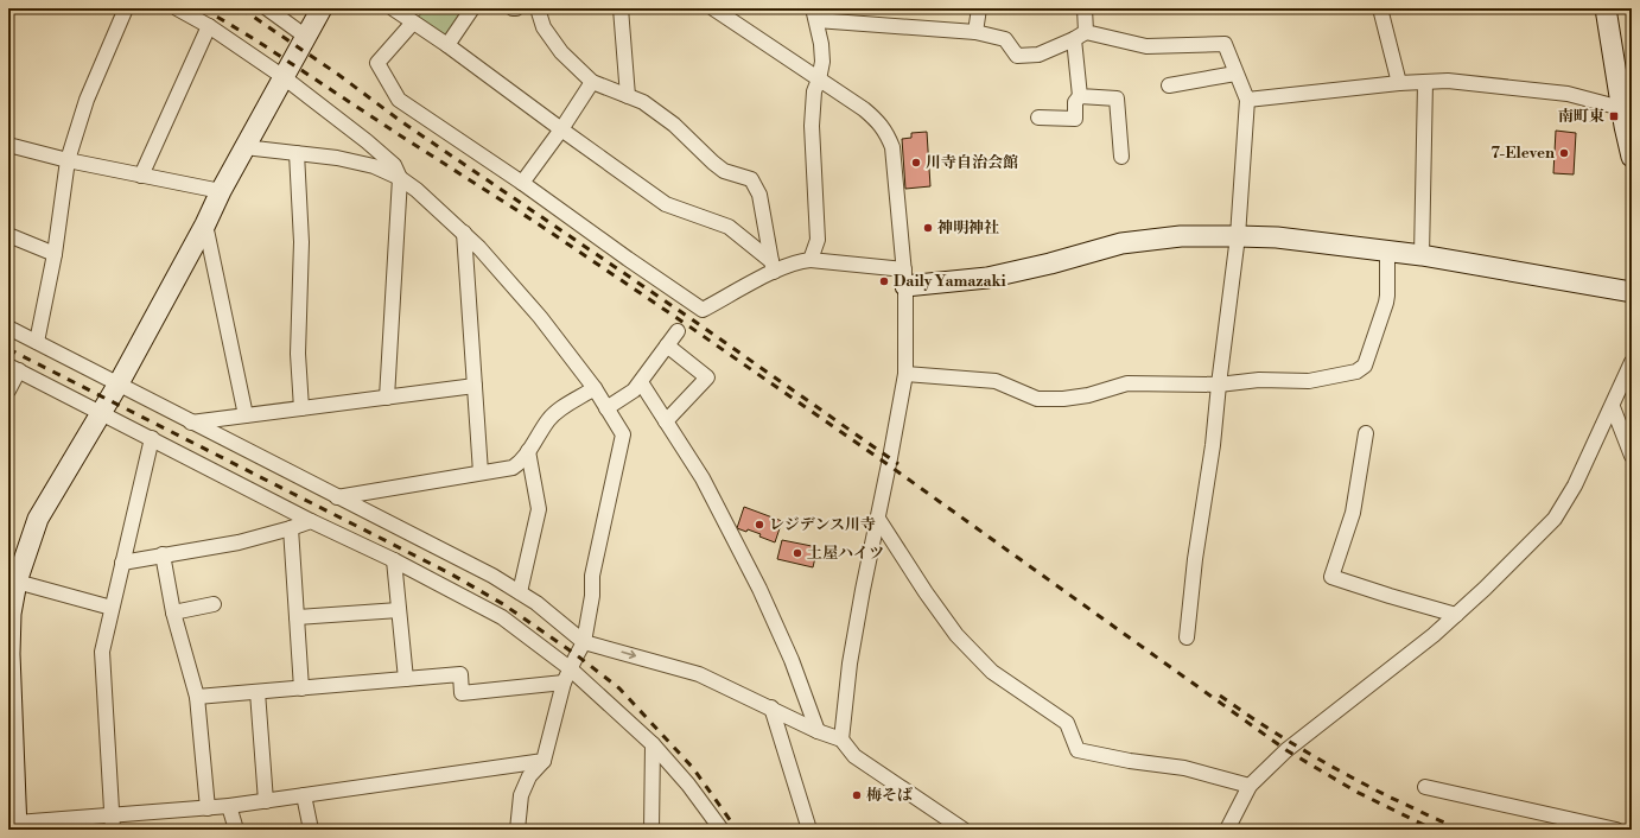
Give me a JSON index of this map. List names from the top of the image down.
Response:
{
  "places": {
    "transit": ["南町東"],
    "other": [
      "7-Eleven",
      "川寺自治会館",
      "神明神社",
      "Daily Yamazaki",
      "レジデンス川寺",
      "土屋ハイツ",
      "梅そば"
    ]
  }
}
